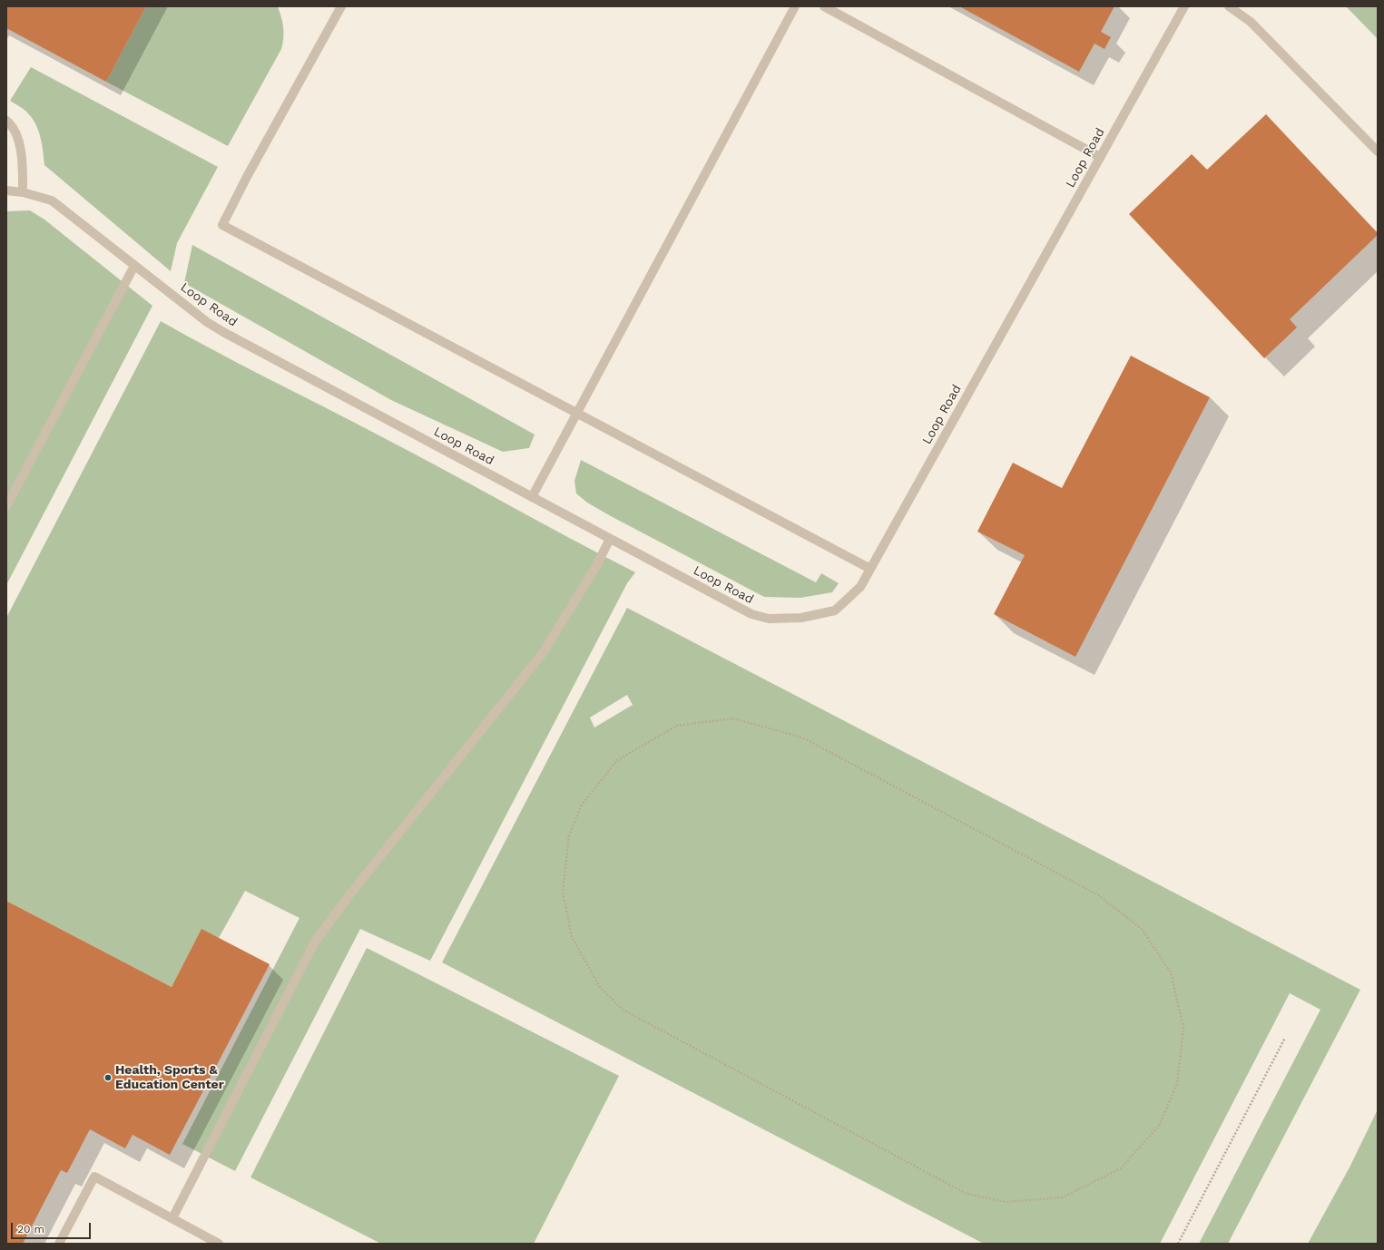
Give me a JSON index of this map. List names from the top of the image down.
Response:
{
  "streets": {
    "lane": ["Loop Road"]
  },
  "places": ["Health, Sports & Education Center"],
  "scale_bar": "20 m"
}
